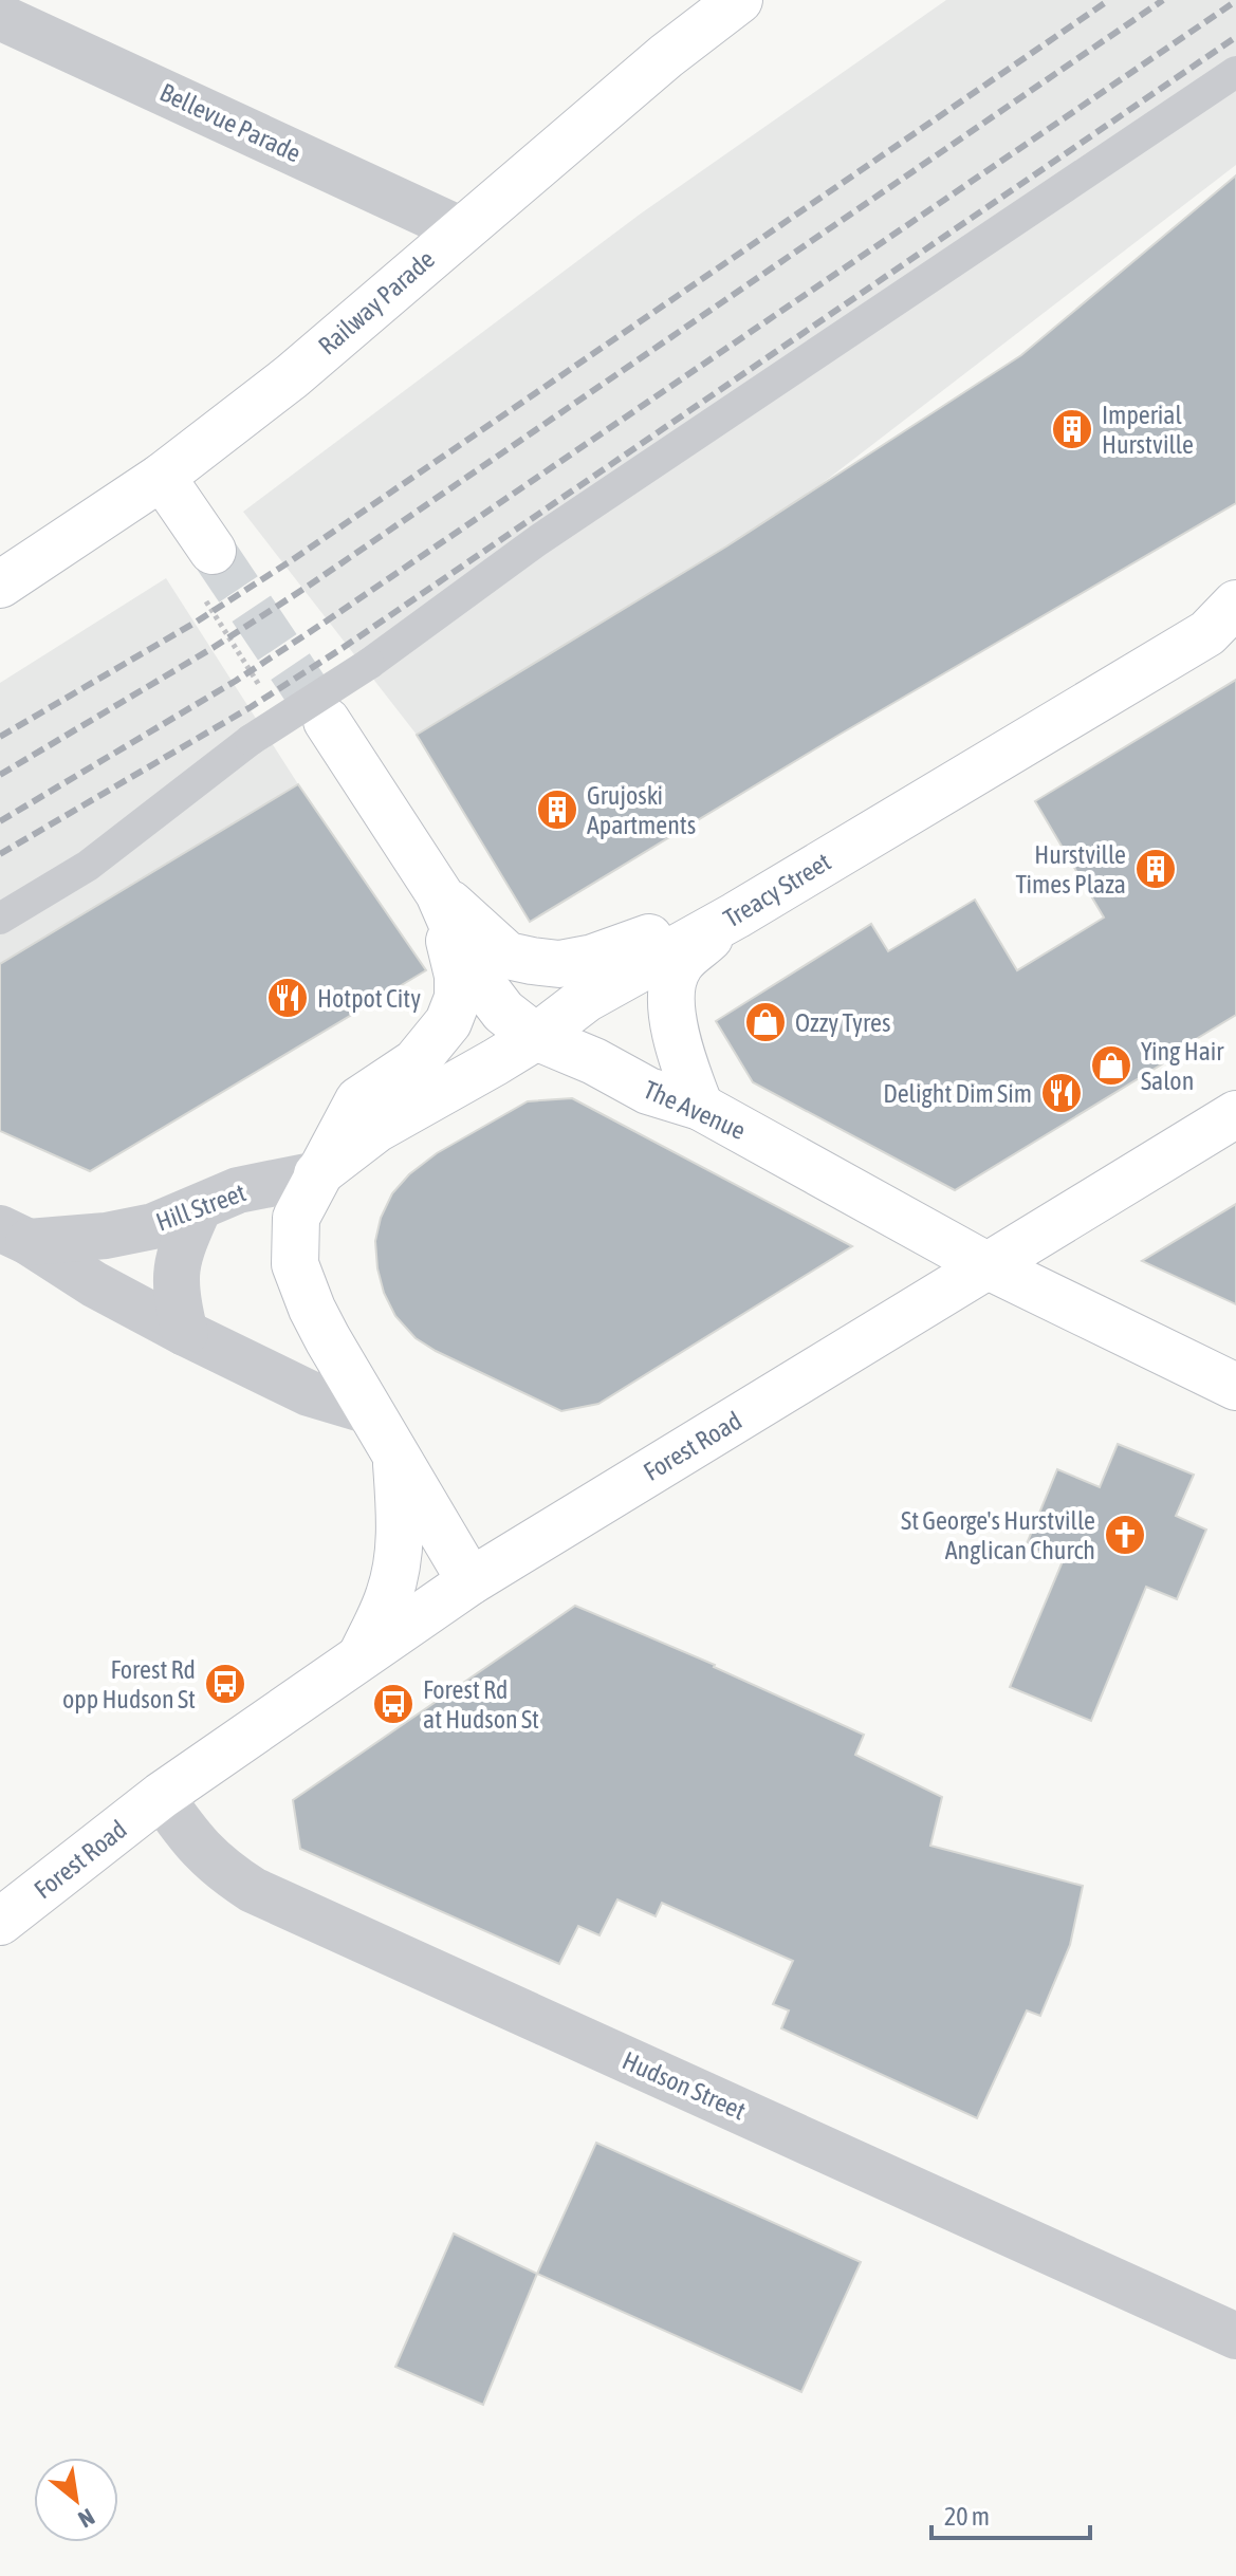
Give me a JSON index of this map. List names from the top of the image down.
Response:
{
  "streets": {
    "street": [
      "Bellevue Parade",
      "Railway Parade",
      "Treacy Street",
      "The Avenue",
      "Hill Street",
      "Forest Road",
      "Hudson Street"
    ]
  },
  "crossings": [
    ["Bellevue Parade", "Railway Parade"],
    ["Treacy Street", "The Avenue"],
    ["Treacy Street", "Hill Street"],
    ["The Avenue", "Forest Road"],
    ["Forest Road", "Hudson Street"]
  ],
  "places": {
    "building": ["Imperial Hurstville", "Grujoski Apartments", "Hurstville Times Plaza"],
    "restaurant": ["Hotpot City", "Delight Dim Sim"],
    "shop": ["Ozzy Tyres", "Ying Hair Salon"],
    "church": ["St George's Hurstville Anglican Church"],
    "bus stop": ["Forest Rd opp Hudson St", "Forest Rd at Hudson St"]
  },
  "scale_bar": "20 m",
  "north": "bottom right"
}
